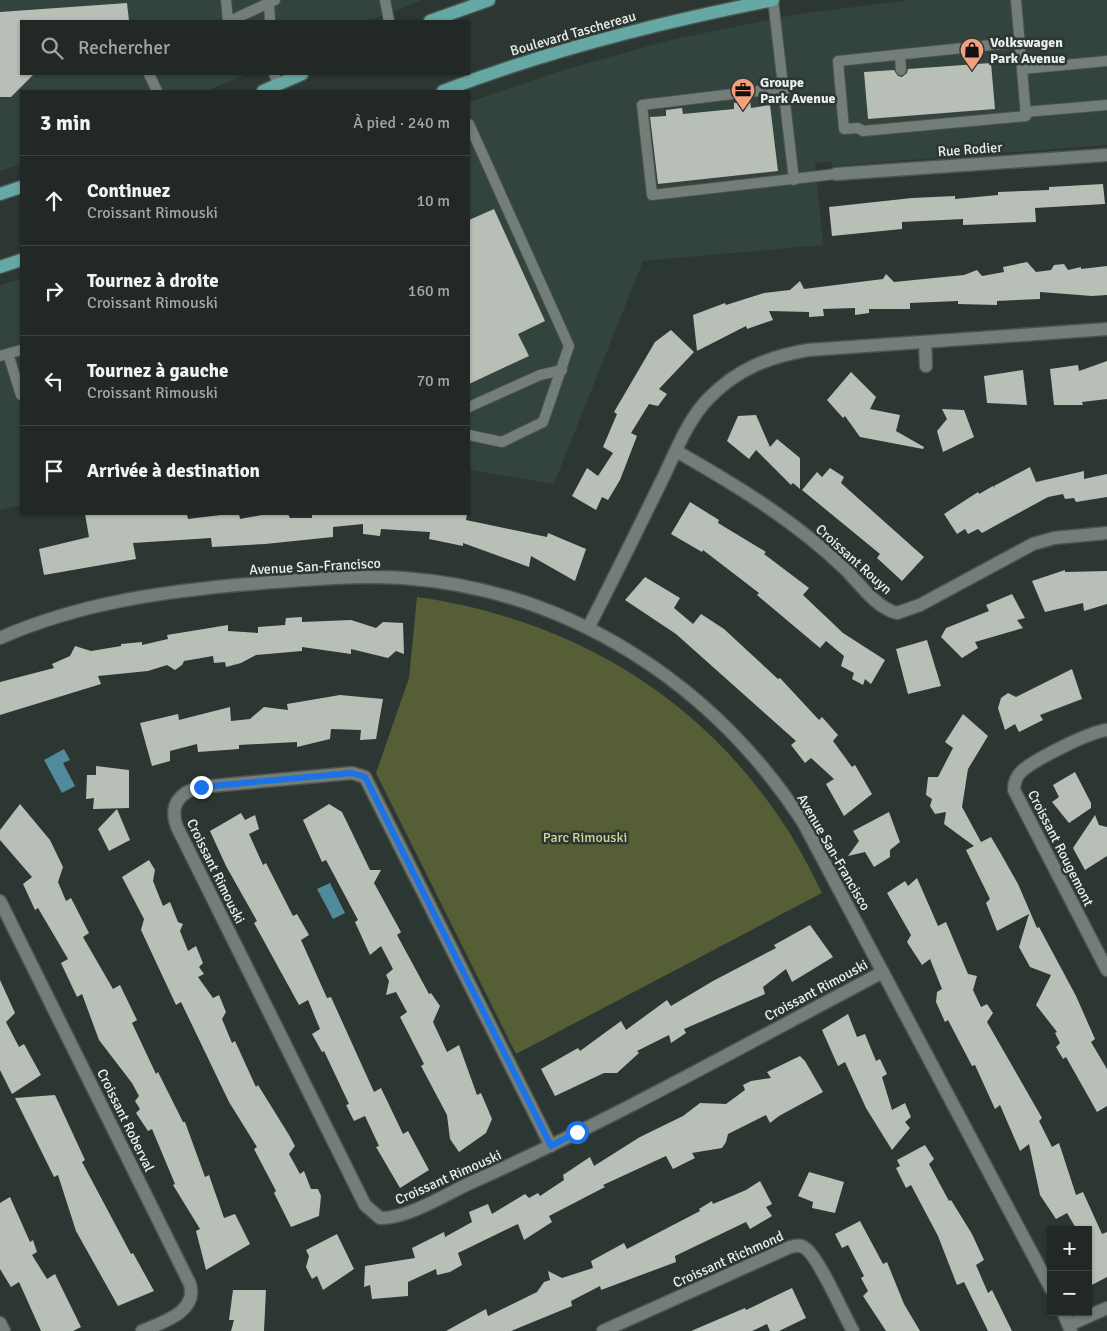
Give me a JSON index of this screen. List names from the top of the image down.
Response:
{
  "streets": {
    "main road": ["Boulevard Taschereau"],
    "street": [
      "Rue Rodier",
      "Croissant Rouyn",
      "Avenue San-Francisco",
      "Croissant Rougemont",
      "Croissant Rimouski",
      "Croissant Roberval",
      "Croissant Richmond"
    ]
  },
  "crossings": [
    ["Avenue San-Francisco", "Croissant Rimouski"]
  ],
  "parks": ["Parc Rimouski"],
  "places": {
    "shop": ["Volkswagen Park Avenue"],
    "office": ["Groupe Park Avenue"]
  },
  "page": {
    "search": "Rechercher",
    "heading": ["3 min", "À pied · 240 m"],
    "list": [
      ["Continuez", "Croissant Rimouski", "10 m"],
      ["Tournez à droite", "Croissant Rimouski", "160 m"],
      ["Tournez à gauche", "Croissant Rimouski", "70 m"],
      "Arrivée à destination"
    ],
    "map_buttons": ["+", "−"]
  }
}
